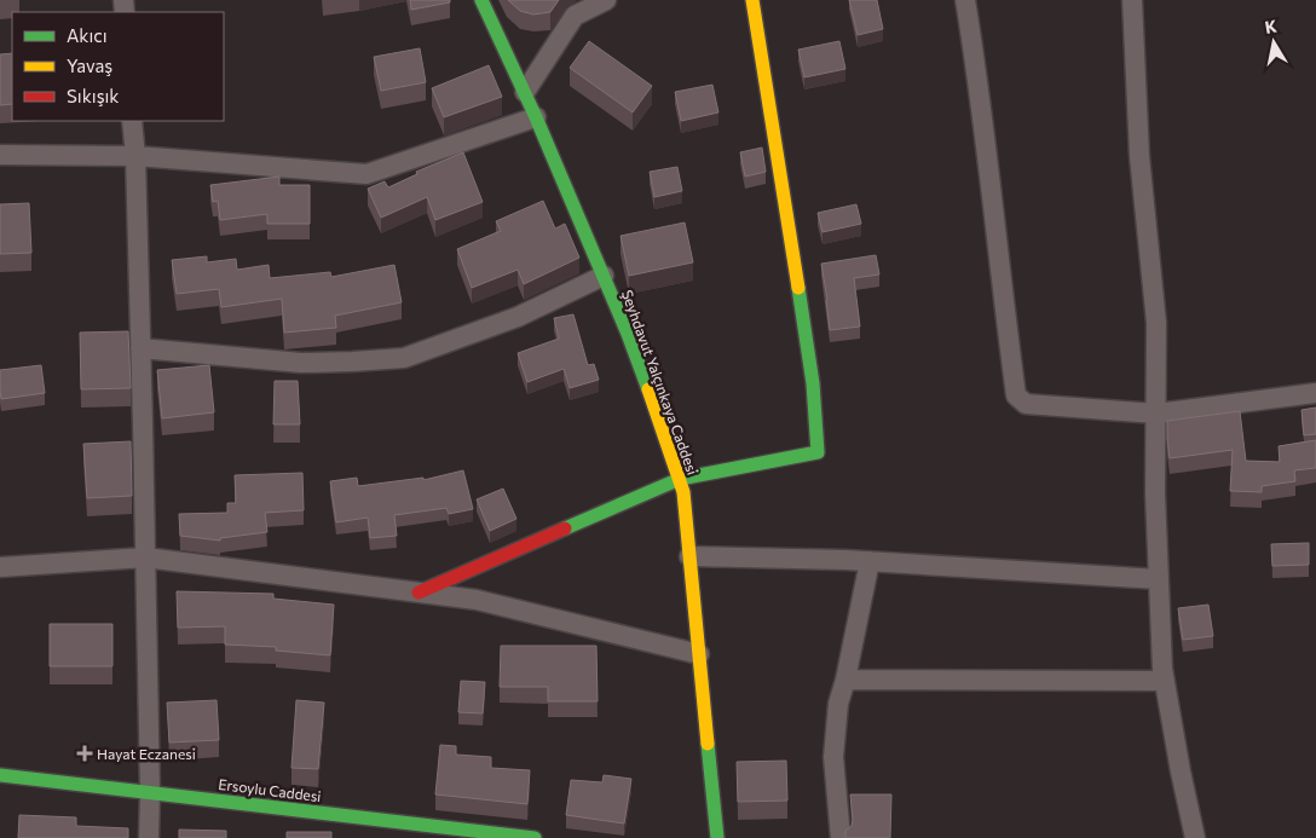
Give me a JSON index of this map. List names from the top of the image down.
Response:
{
  "streets": {
    "street": ["Şeyhdavut Yalçınkaya Caddesi", "Ersoylu Caddesi"]
  },
  "places": {
    "health": ["Hayat Eczanesi"]
  },
  "legend": ["Akıcı", "Yavaş", "Sıkışık"],
  "north": "top"
}
